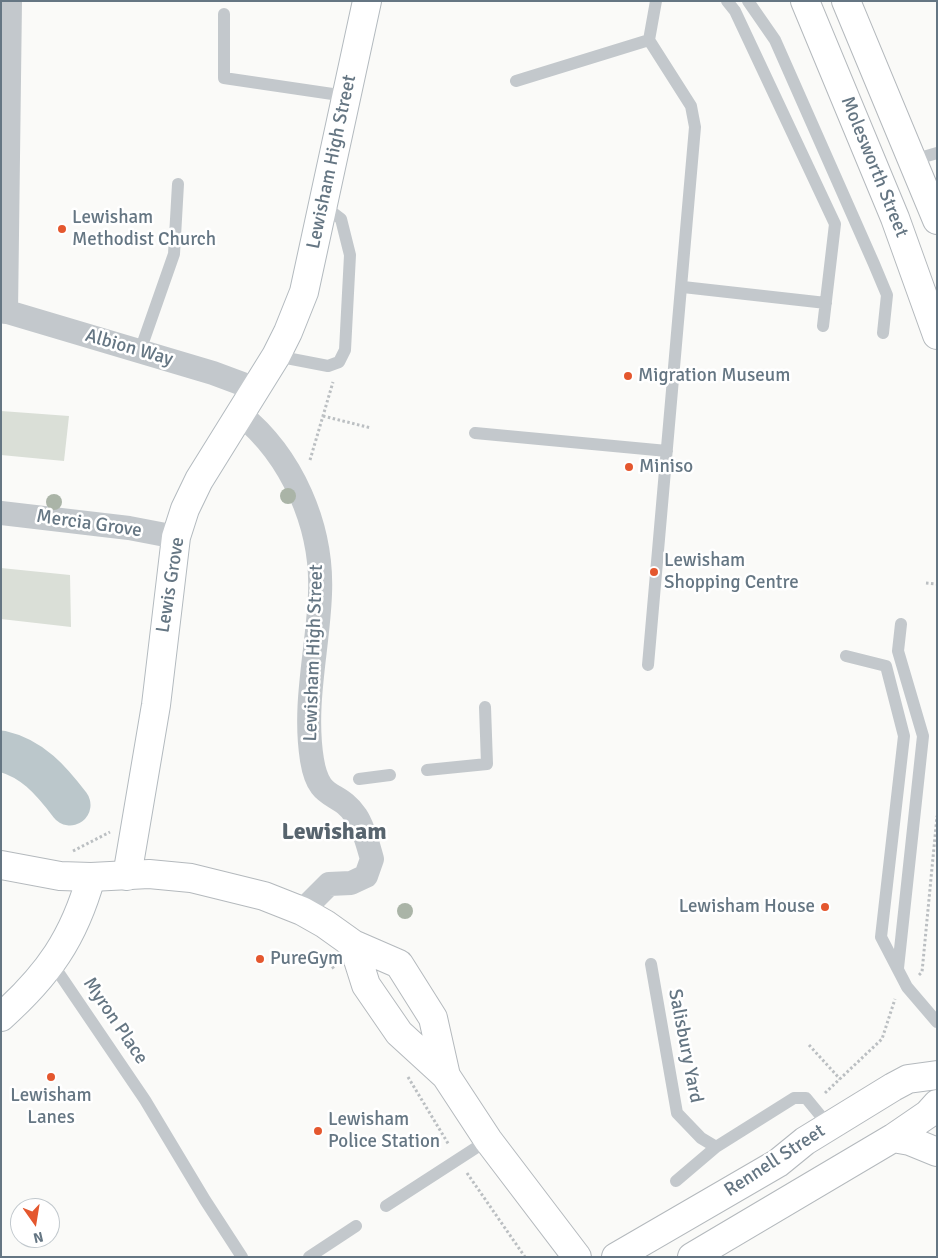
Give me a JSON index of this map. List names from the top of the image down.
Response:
{
  "streets": {
    "main road": [
      "Lewisham High Street",
      "Molesworth Street",
      "Lewis Grove",
      "Rennell Street"
    ],
    "street": ["Albion Way", "Mercia Grove"],
    "lane": ["Myron Place", "Salisbury Yard"]
  },
  "crossings": [
    ["Lewisham High Street", "Lewis Grove"],
    ["Albion Way", "Lewis Grove"],
    ["Mercia Grove", "Lewis Grove"]
  ],
  "districts": ["Lewisham"],
  "places": [
    "Lewisham Methodist Church",
    "Migration Museum",
    "Miniso",
    "Lewisham Shopping Centre",
    "Lewisham House",
    "PureGym",
    "Lewisham Lanes",
    "Lewisham Police Station"
  ],
  "north": "bottom"
}
